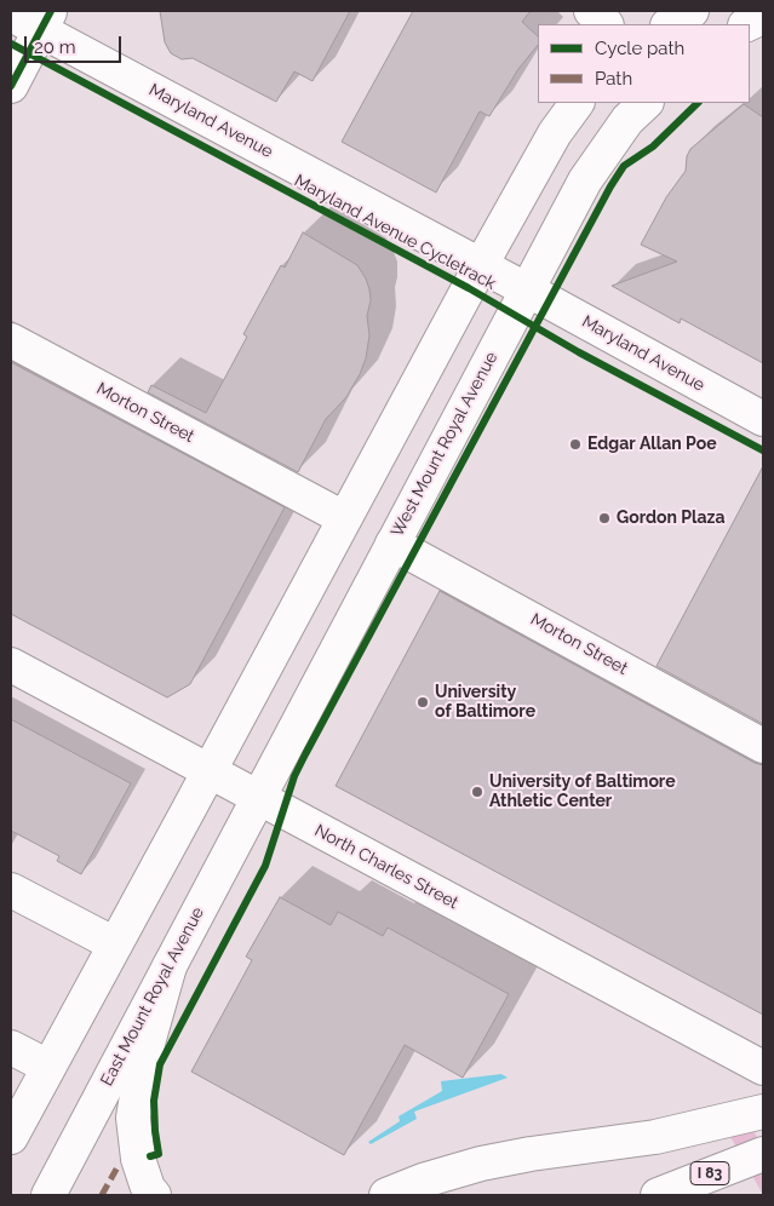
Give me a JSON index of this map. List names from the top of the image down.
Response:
{
  "streets": {
    "main road": [
      "Maryland Avenue",
      "Morton Street",
      "West Mount Royal Avenue",
      "North Charles Street",
      "East Mount Royal Avenue",
      "I 83"
    ],
    "cycle path": ["Maryland Avenue Cycletrack"]
  },
  "crossings": [
    ["Maryland Avenue", "West Mount Royal Avenue"],
    ["Morton Street", "West Mount Royal Avenue"],
    ["West Mount Royal Avenue", "North Charles Street"],
    ["West Mount Royal Avenue", "East Mount Royal Avenue"],
    ["North Charles Street", "East Mount Royal Avenue"]
  ],
  "places": [
    "Edgar Allan Poe",
    "Gordon Plaza",
    "University of Baltimore",
    "University of Baltimore Athletic Center"
  ],
  "legend": ["Cycle path", "Path"],
  "scale_bar": "20 m"
}
